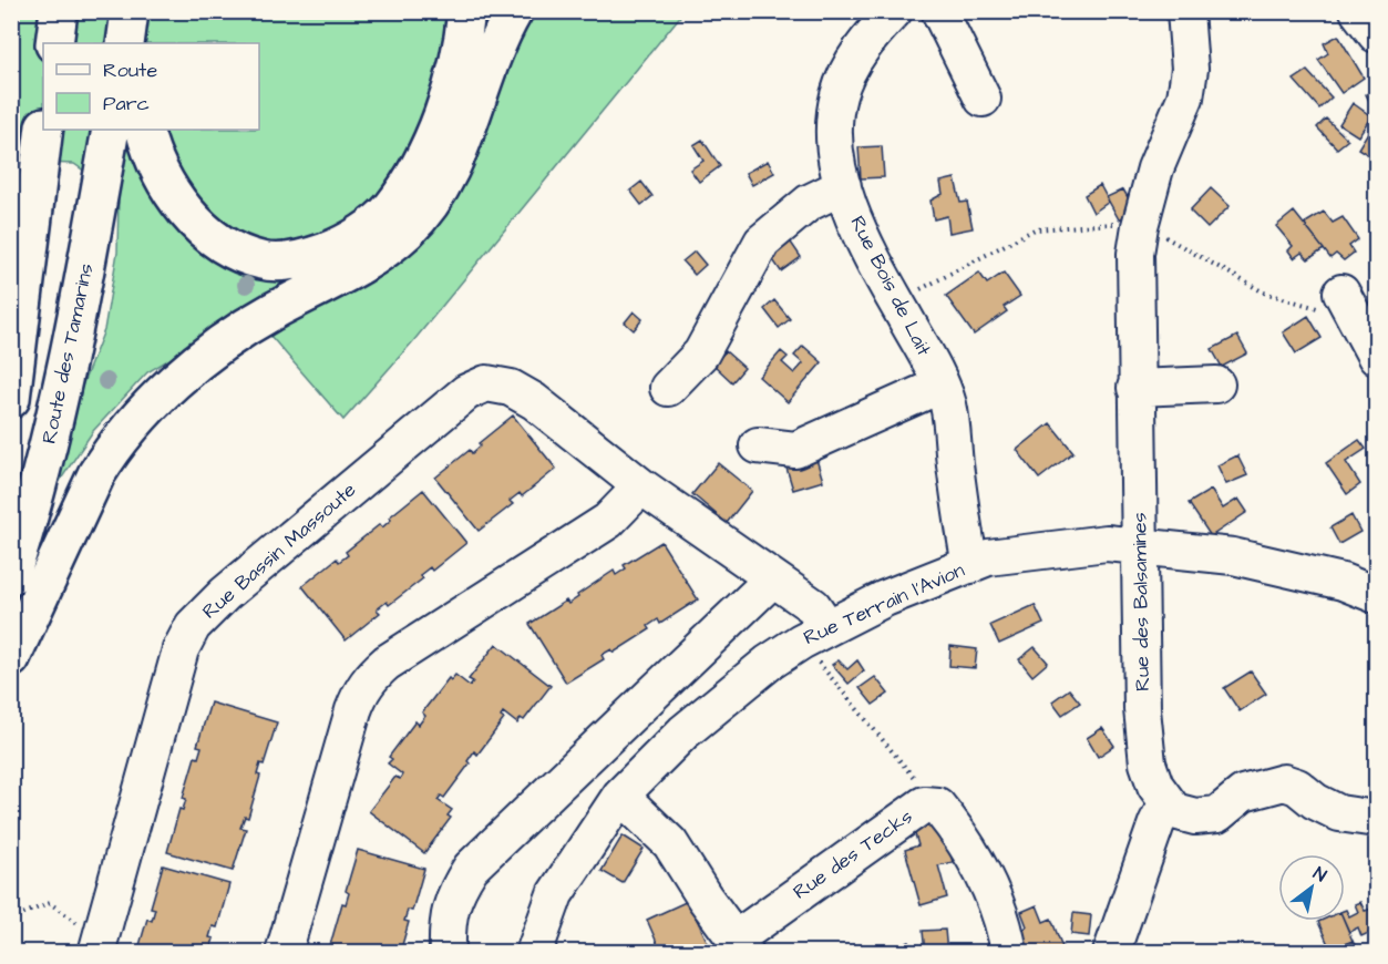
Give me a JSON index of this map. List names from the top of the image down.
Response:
{
  "streets": {
    "highway": ["Route des Tamarins"],
    "street": [
      "Rue Bois de Lait",
      "Rue Bassin Massoute",
      "Rue des Balsamines",
      "Rue Terrain l'Avion",
      "Rue des Tecks"
    ]
  },
  "crossings": [
    ["Rue Bois de Lait", "Rue Terrain l'Avion"],
    ["Rue Bassin Massoute", "Rue Terrain l'Avion"],
    ["Rue des Balsamines", "Rue Terrain l'Avion"],
    ["Rue Terrain l'Avion", "Rue des Tecks"]
  ],
  "legend": ["Route", "Parc"],
  "north": "top right"
}
